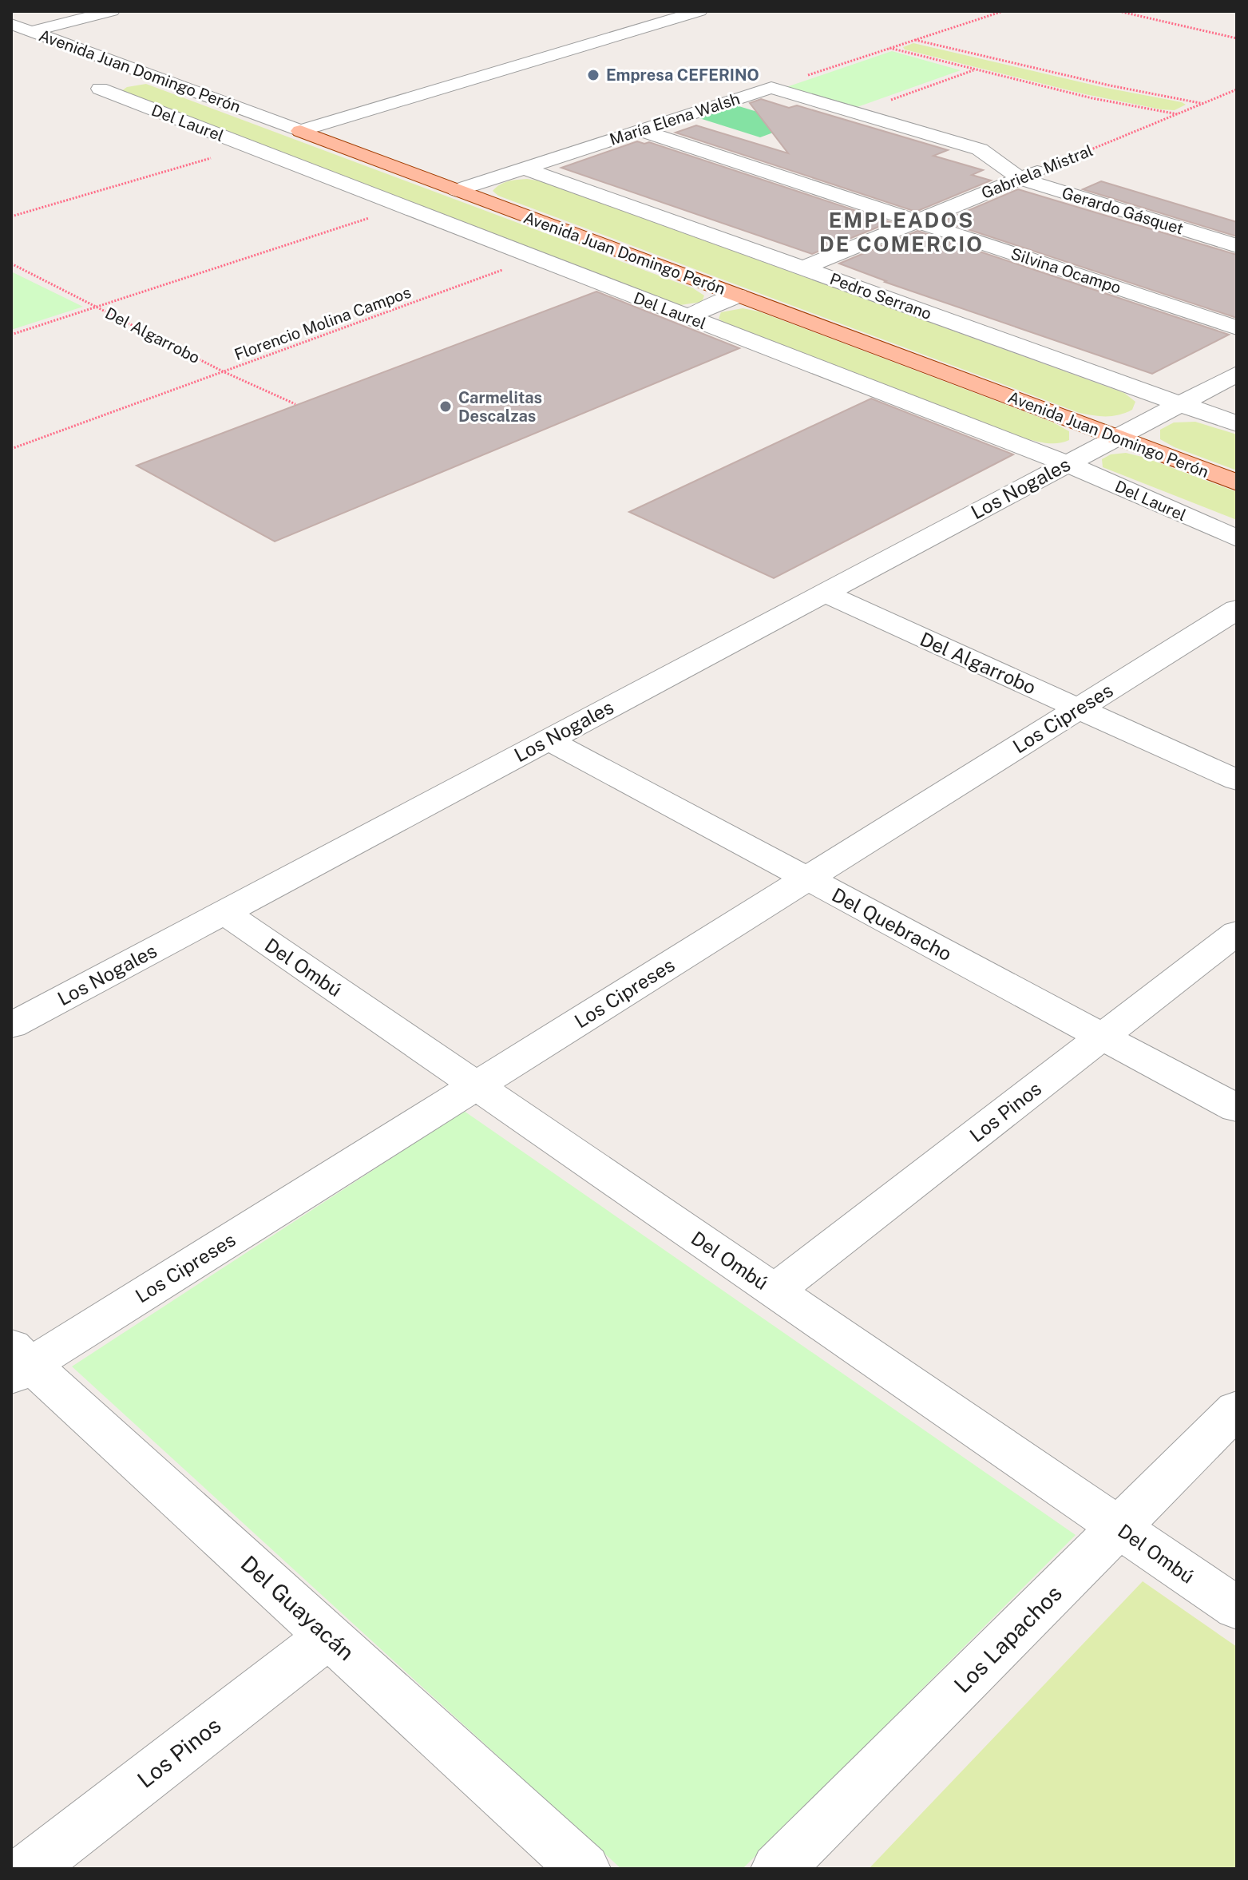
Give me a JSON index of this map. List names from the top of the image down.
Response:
{
  "streets": {
    "main road": ["Avenida Juan Domingo Perón"],
    "street": [
      "María Elena Walsh",
      "Del Laurel",
      "Gabriela Mistral",
      "Gerardo Gásquet",
      "Silvina Ocampo",
      "Pedro Serrano",
      "Del Algarrobo",
      "Los Nogales",
      "Los Cipreses",
      "Del Quebracho",
      "Del Ombú",
      "Los Pinos",
      "Del Guayacán",
      "Los Lapachos"
    ],
    "path": ["Florencio Molina Campos"]
  },
  "crossings": [
    ["Avenida Juan Domingo Perón", "María Elena Walsh"],
    ["Avenida Juan Domingo Perón", "Los Nogales"],
    ["María Elena Walsh", "Gerardo Gásquet"],
    ["María Elena Walsh", "Silvina Ocampo"],
    ["María Elena Walsh", "Pedro Serrano"],
    ["Del Laurel", "Florencio Molina Campos"],
    ["Del Laurel", "Los Nogales"],
    ["Gabriela Mistral", "Gerardo Gásquet"],
    ["Gabriela Mistral", "Silvina Ocampo"],
    ["Gabriela Mistral", "Pedro Serrano"],
    ["Pedro Serrano", "Los Nogales"],
    ["Florencio Molina Campos", "Del Algarrobo"],
    ["Del Algarrobo", "Los Nogales"],
    ["Del Algarrobo", "Los Cipreses"],
    ["Los Nogales", "Del Quebracho"],
    ["Los Nogales", "Del Ombú"],
    ["Los Cipreses", "Del Quebracho"],
    ["Los Cipreses", "Del Ombú"],
    ["Los Cipreses", "Del Guayacán"],
    ["Del Quebracho", "Los Pinos"],
    ["Del Ombú", "Los Pinos"],
    ["Del Ombú", "Los Lapachos"],
    ["Los Pinos", "Del Guayacán"]
  ],
  "districts": ["EMPLEADOS DE COMERCIO"],
  "places": ["Empresa CEFERINO", "Carmelitas Descalzas"]
}
